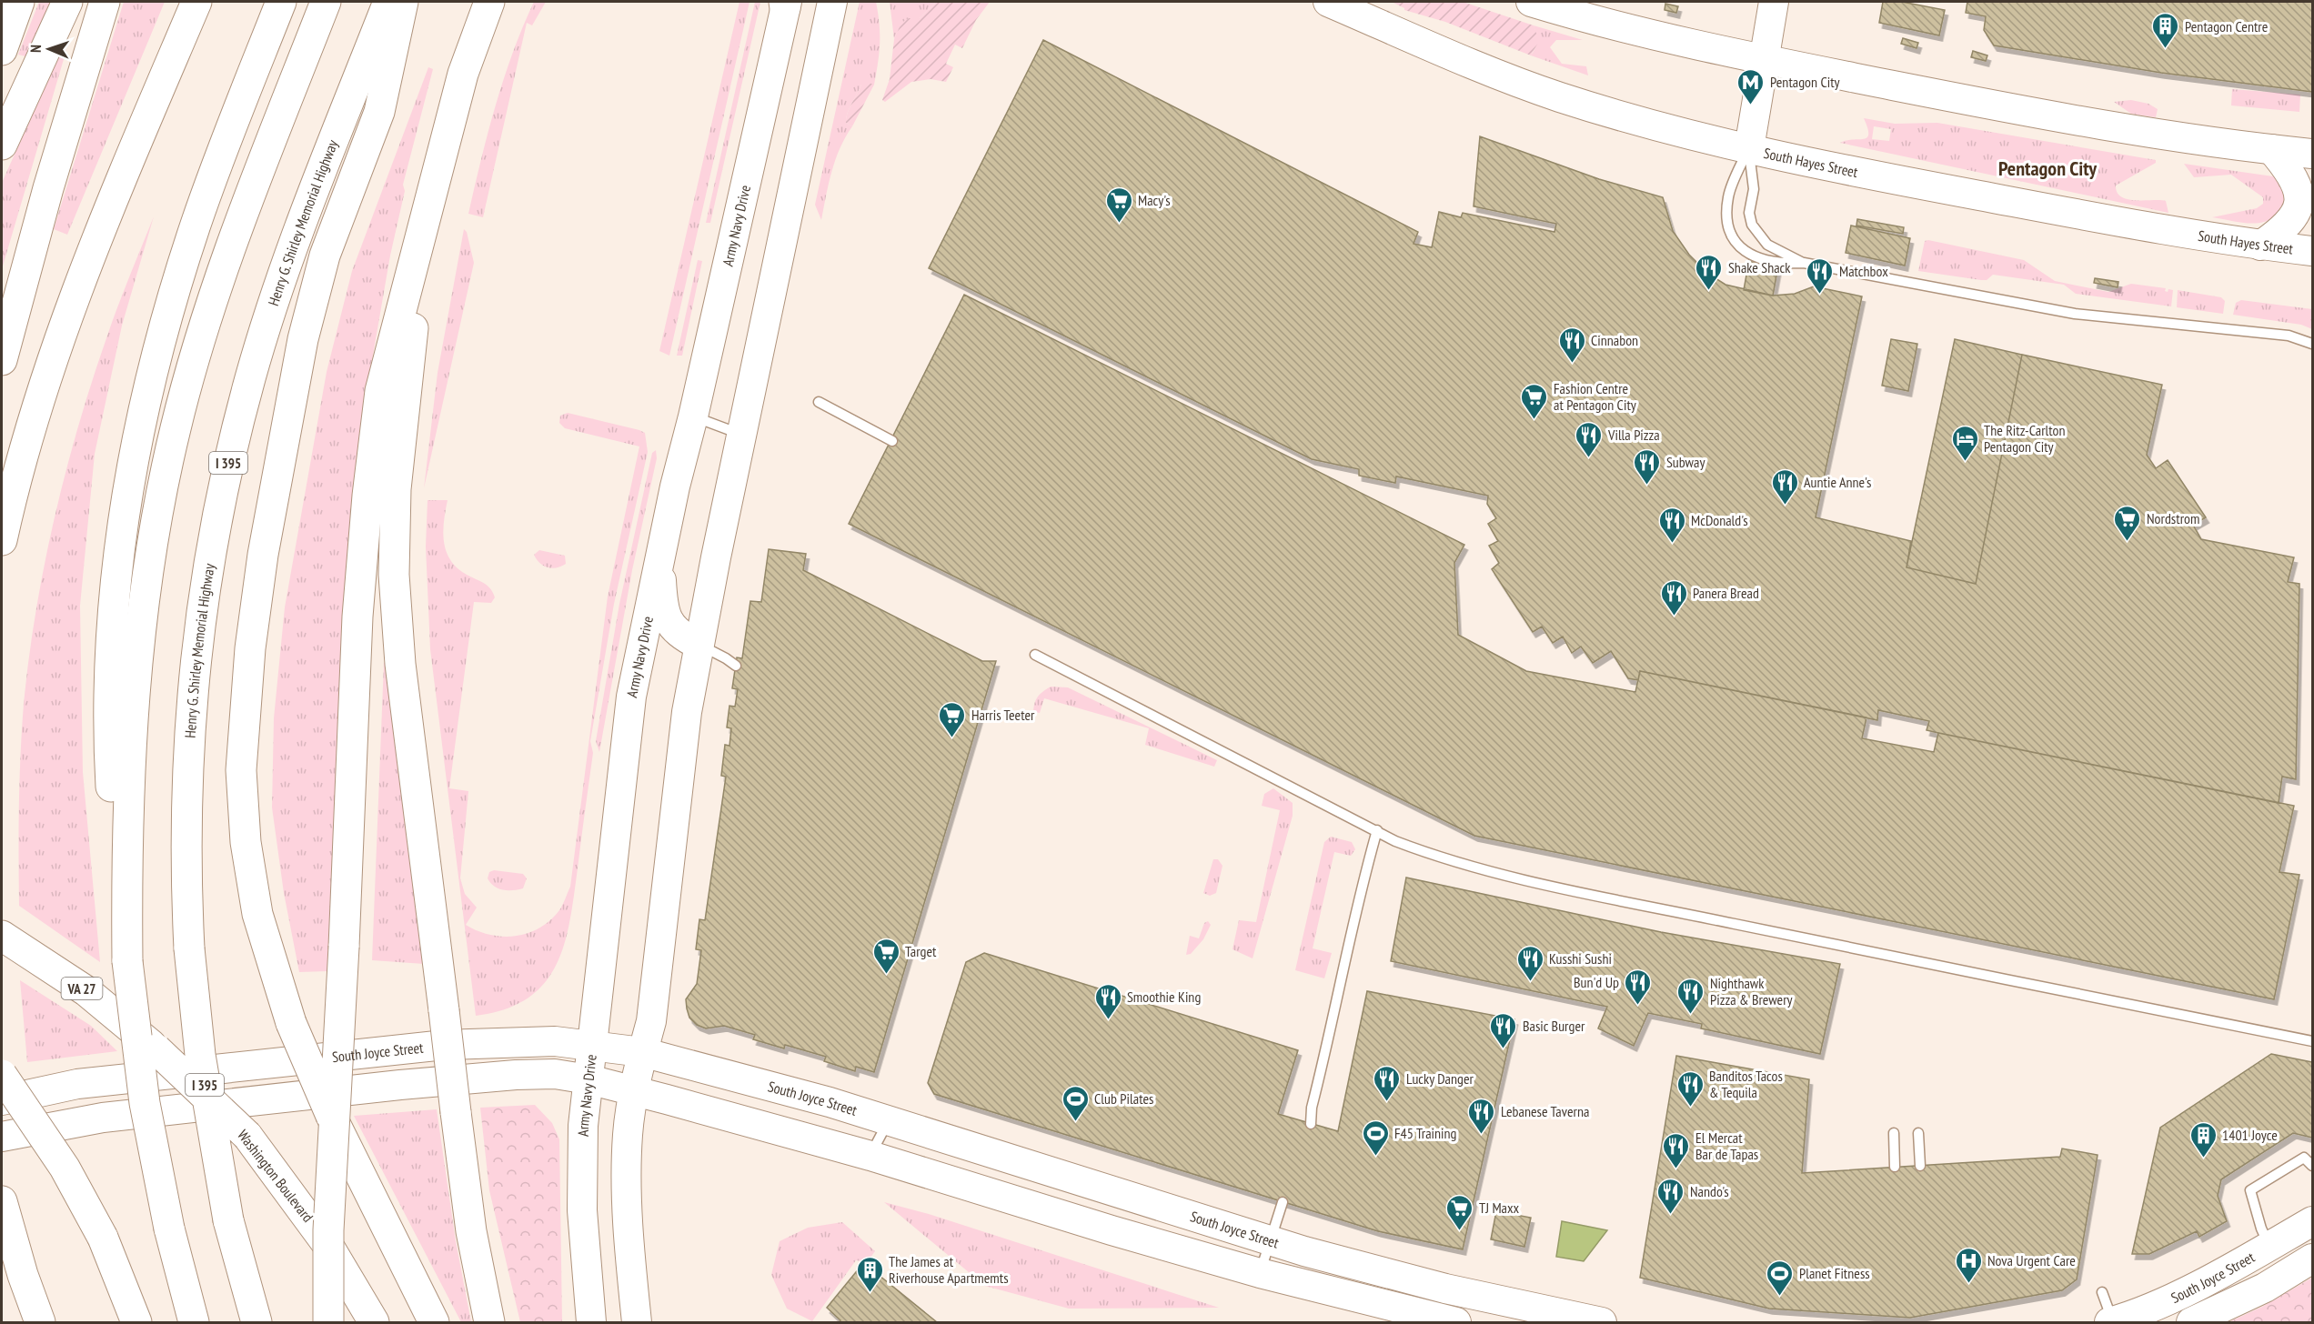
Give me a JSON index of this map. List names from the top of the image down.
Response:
{
  "streets": {
    "highway": [
      "Henry G. Shirley Memorial Highway",
      "I 395",
      "VA 27",
      "Washington Boulevard"
    ],
    "main road": ["South Hayes Street", "Army Navy Drive", "South Joyce Street"]
  },
  "crossings": [
    ["Army Navy Drive", "South Joyce Street"],
    ["VA 27", "Washington Boulevard"]
  ],
  "districts": ["Pentagon City"],
  "places": {
    "building": ["Pentagon Centre", "1401 Joyce", "The James at Riverhouse Apartmemts"],
    "metro station": ["Pentagon City"],
    "supermarket": [
      "Macy's",
      "Fashion Centre at Pentagon City",
      "Nordstrom",
      "Harris Teeter",
      "Target",
      "TJ Maxx"
    ],
    "restaurant": [
      "Shake Shack",
      "Matchbox",
      "Cinnabon",
      "Villa Pizza",
      "Subway",
      "Auntie Anne's",
      "McDonald's",
      "Panera Bread",
      "Kusshi Sushi",
      "Bun'd Up",
      "Nighthawk Pizza & Brewery",
      "Smoothie King",
      "Basic Burger",
      "Lucky Danger",
      "Banditos Tacos & Tequila",
      "Lebanese Taverna",
      "El Mercat Bar de Tapas",
      "Nando's"
    ],
    "hotel": ["The Ritz-Carlton Pentagon City"],
    "sports": ["Club Pilates", "F45 Training", "Planet Fitness"],
    "hospital": ["Nova Urgent Care"]
  },
  "north": "left"
}
